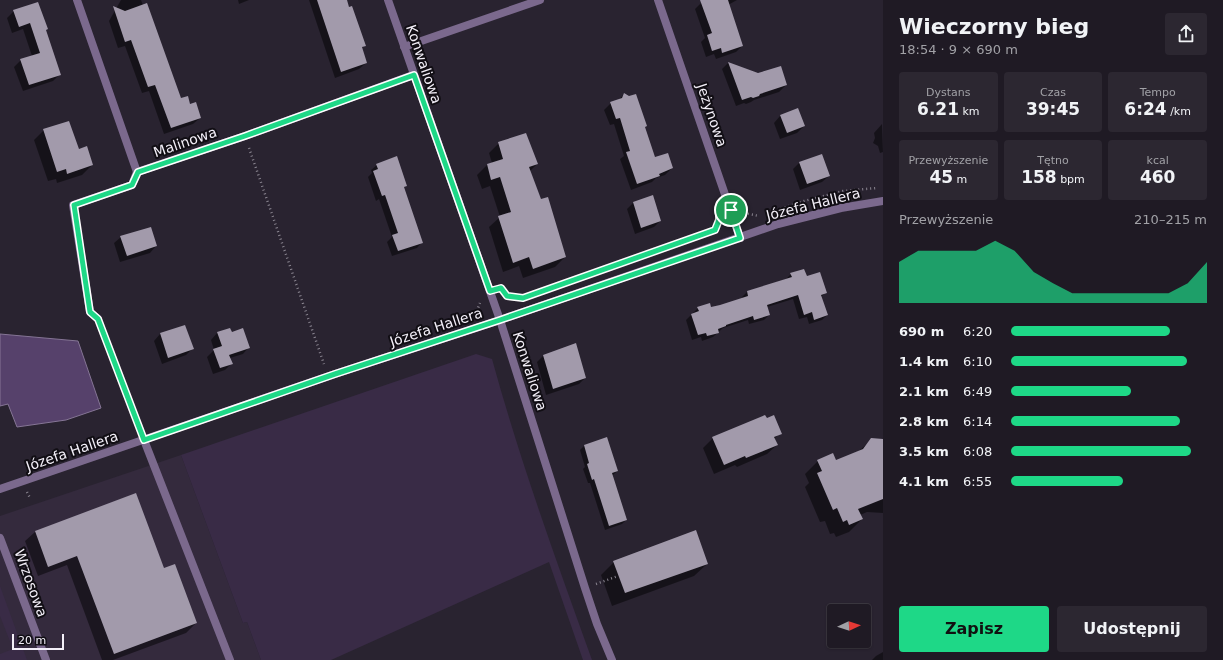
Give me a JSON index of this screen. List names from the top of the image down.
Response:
{
  "streets": {
    "street": [
      "Konwaliowa",
      "Jeżynowa",
      "Malinowa",
      "Józefa Hallera",
      "Wrzosowa"
    ]
  },
  "crossings": [
    ["Konwaliowa", "Malinowa"],
    ["Konwaliowa", "Józefa Hallera"],
    ["Jeżynowa", "Józefa Hallera"]
  ],
  "scale_bar": "20 m",
  "north": "right",
  "page": {
    "heading": ["Wieczorny bieg", "18:54 · 9 × 690 m"],
    "stats": [
      ["Dystans", "6.21 km"],
      ["Czas", "39:45"],
      ["Tempo", "6:24 /km"],
      ["Przewyższenie", "45 m"],
      ["Tętno", "158 bpm"],
      ["kcal", "460"]
    ],
    "chart": ["Przewyższenie", "210–215 m"],
    "list": [
      {
        "name": "690 m",
        "note": "6:20"
      },
      {
        "name": "1.4 km",
        "note": "6:10"
      },
      {
        "name": "2.1 km",
        "note": "6:49"
      },
      {
        "name": "2.8 km",
        "note": "6:14"
      },
      {
        "name": "3.5 km",
        "note": "6:08"
      },
      {
        "name": "4.1 km",
        "note": "6:55"
      }
    ],
    "buttons": ["Zapisz", "Udostępnij"],
    "scale": "20 m"
  }
}
